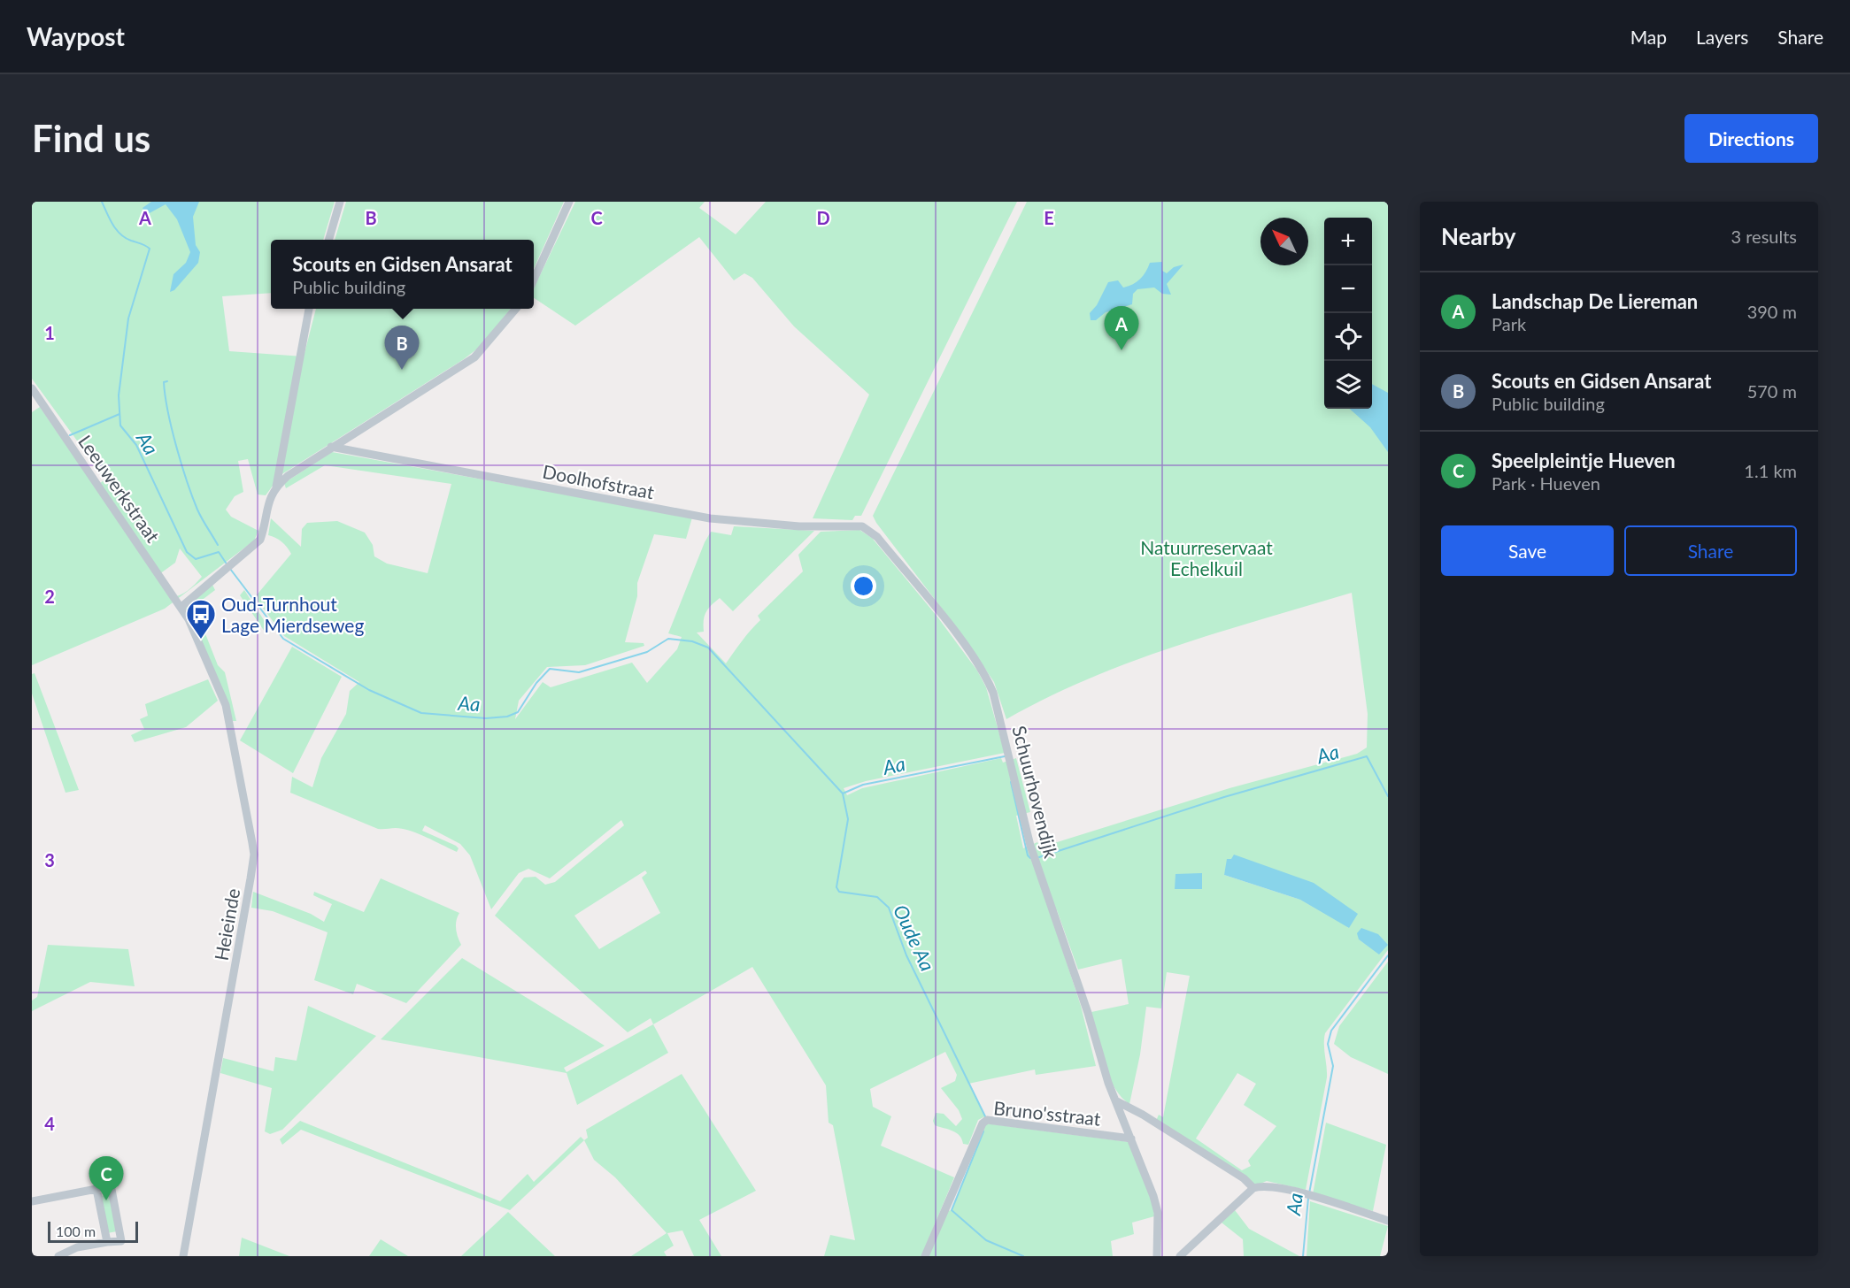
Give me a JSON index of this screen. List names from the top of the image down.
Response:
{
  "streets": {
    "street": [
      "Doolhofstraat",
      "Leeuwerkstraat",
      "Schuurhovendijk",
      "Heieinde",
      "Bruno'sstraat"
    ]
  },
  "crossings": [
    ["Doolhofstraat", "Schuurhovendijk"],
    ["Leeuwerkstraat", "Heieinde"],
    ["Schuurhovendijk", "Bruno'sstraat"]
  ],
  "water": ["Aa", "Oude Aa"],
  "parks": ["Natuurreservaat Echelkuil"],
  "places": {
    "bus stop": ["Oud-Turnhout Lage Mierdseweg"]
  },
  "scale_bar": "100 m",
  "north": "top left",
  "page": {
    "header": "Waypost",
    "nav": ["Map", "Layers", "Share"],
    "buttons": [
      "Directions",
      ["Save", "Share"]
    ],
    "title": "Find us",
    "heading": ["Nearby", "3 results"],
    "map_buttons": ["+", "−"],
    "popup": ["Scouts en Gidsen Ansarat", "Public building"],
    "list": [
      {
        "mark": "A",
        "name": "Landschap De Liereman",
        "note": "Park",
        "value": "390 m"
      },
      {
        "mark": "B",
        "name": "Scouts en Gidsen Ansarat",
        "note": "Public building",
        "value": "570 m"
      },
      {
        "mark": "C",
        "name": "Speelpleintje Hueven",
        "note": "Park · Hueven",
        "value": "1.1 km"
      }
    ],
    "pins": ["A", "B", "C"],
    "scale": "100 m"
  },
  "grid": {
    "columns": [
      "A",
      "B",
      "C",
      "D",
      "E"
    ],
    "rows": [
      "1",
      "2",
      "3",
      "4"
    ]
  }
}
